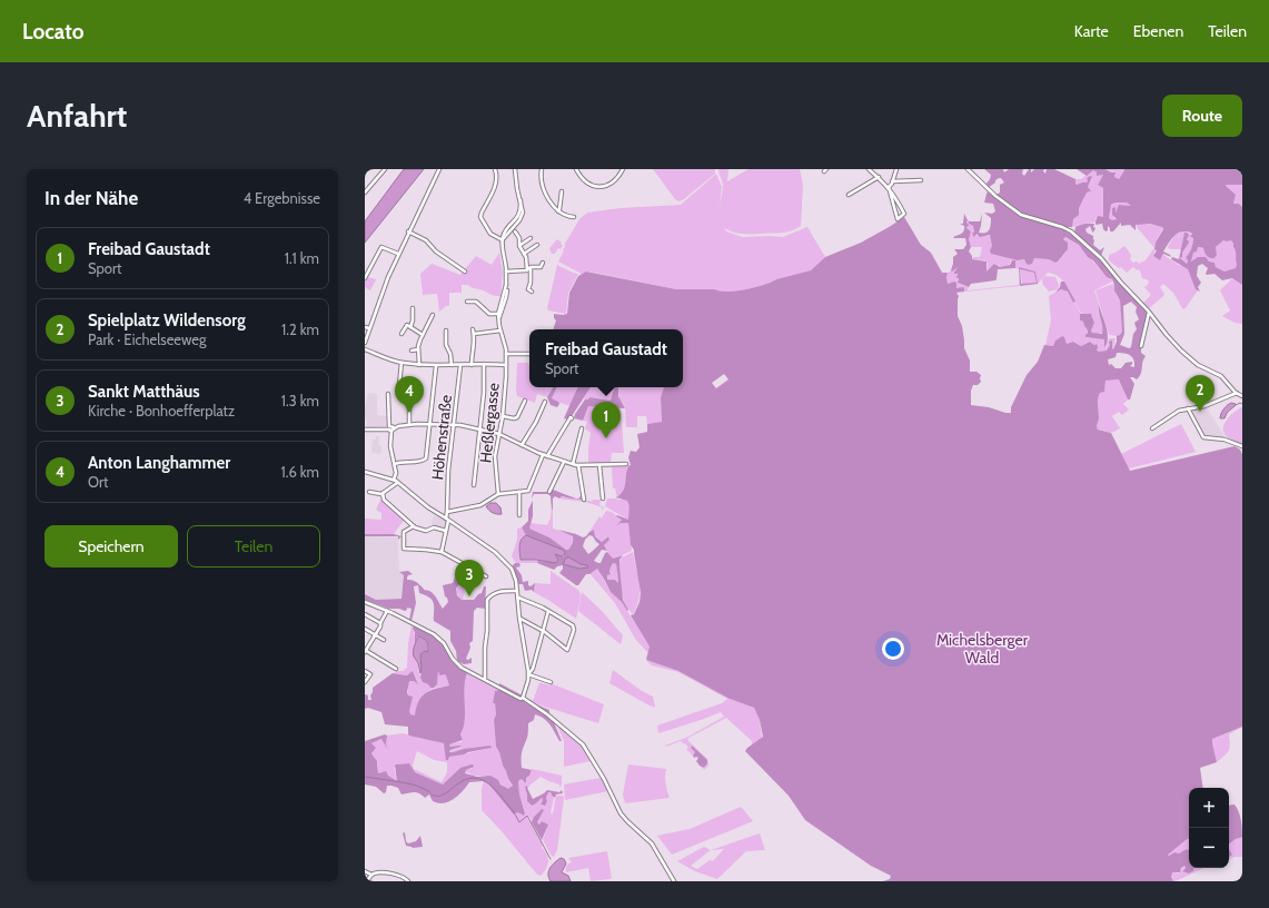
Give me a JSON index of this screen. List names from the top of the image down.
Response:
{
  "streets": {
    "street": ["Heßlergasse", "Höhenstraße"]
  },
  "parks": ["Michelsberger Wald"],
  "page": {
    "header": "Locato",
    "nav": ["Karte", "Ebenen", "Teilen"],
    "buttons": [
      "Route",
      ["Speichern", "Teilen"]
    ],
    "title": "Anfahrt",
    "heading": ["In der Nähe", "4 Ergebnisse"],
    "list": [
      {
        "mark": "1",
        "name": "Freibad Gaustadt",
        "note": "Sport",
        "value": "1.1 km"
      },
      {
        "mark": "2",
        "name": "Spielplatz Wildensorg",
        "note": "Park · Eichelseeweg",
        "value": "1.2 km"
      },
      {
        "mark": "3",
        "name": "Sankt Matthäus",
        "note": "Kirche · Bonhoefferplatz",
        "value": "1.3 km"
      },
      {
        "mark": "4",
        "name": "Anton Langhammer",
        "note": "Ort",
        "value": "1.6 km"
      }
    ],
    "popup": ["Freibad Gaustadt", "Sport"],
    "pins": [
      "2",
      "4",
      "1",
      "3"
    ],
    "map_buttons": ["+", "−"]
  }
}
